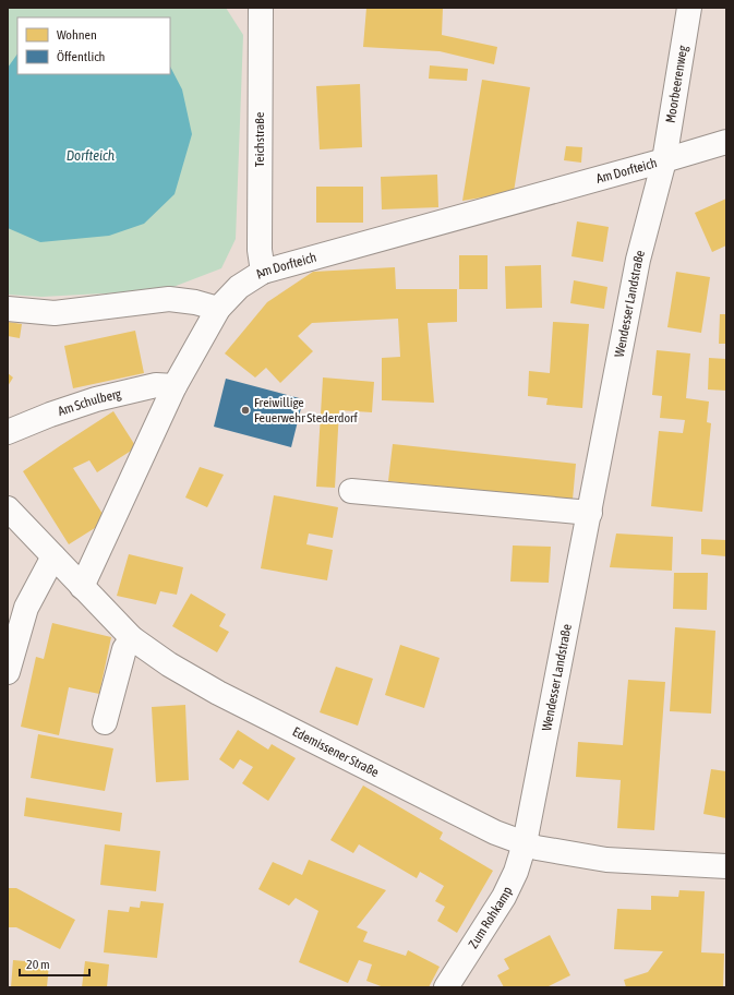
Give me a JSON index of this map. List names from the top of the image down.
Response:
{
  "streets": {
    "street": [
      "Moorbeerenweg",
      "Teichstraße",
      "Am Dorfteich",
      "Wendesser Landstraße",
      "Am Schulberg",
      "Edemissener Straße",
      "Zum Rohkamp"
    ]
  },
  "crossings": [
    ["Moorbeerenweg", "Am Dorfteich"],
    ["Moorbeerenweg", "Wendesser Landstraße"],
    ["Teichstraße", "Am Dorfteich"],
    ["Am Dorfteich", "Wendesser Landstraße"],
    ["Am Dorfteich", "Am Schulberg"],
    ["Am Dorfteich", "Edemissener Straße"],
    ["Wendesser Landstraße", "Edemissener Straße"],
    ["Wendesser Landstraße", "Zum Rohkamp"],
    ["Edemissener Straße", "Zum Rohkamp"]
  ],
  "water": ["Dorfteich"],
  "places": ["Freiwillige Feuerwehr Stederdorf"],
  "legend": ["Wohnen", "Öffentlich"],
  "scale_bar": "20 m"
}
